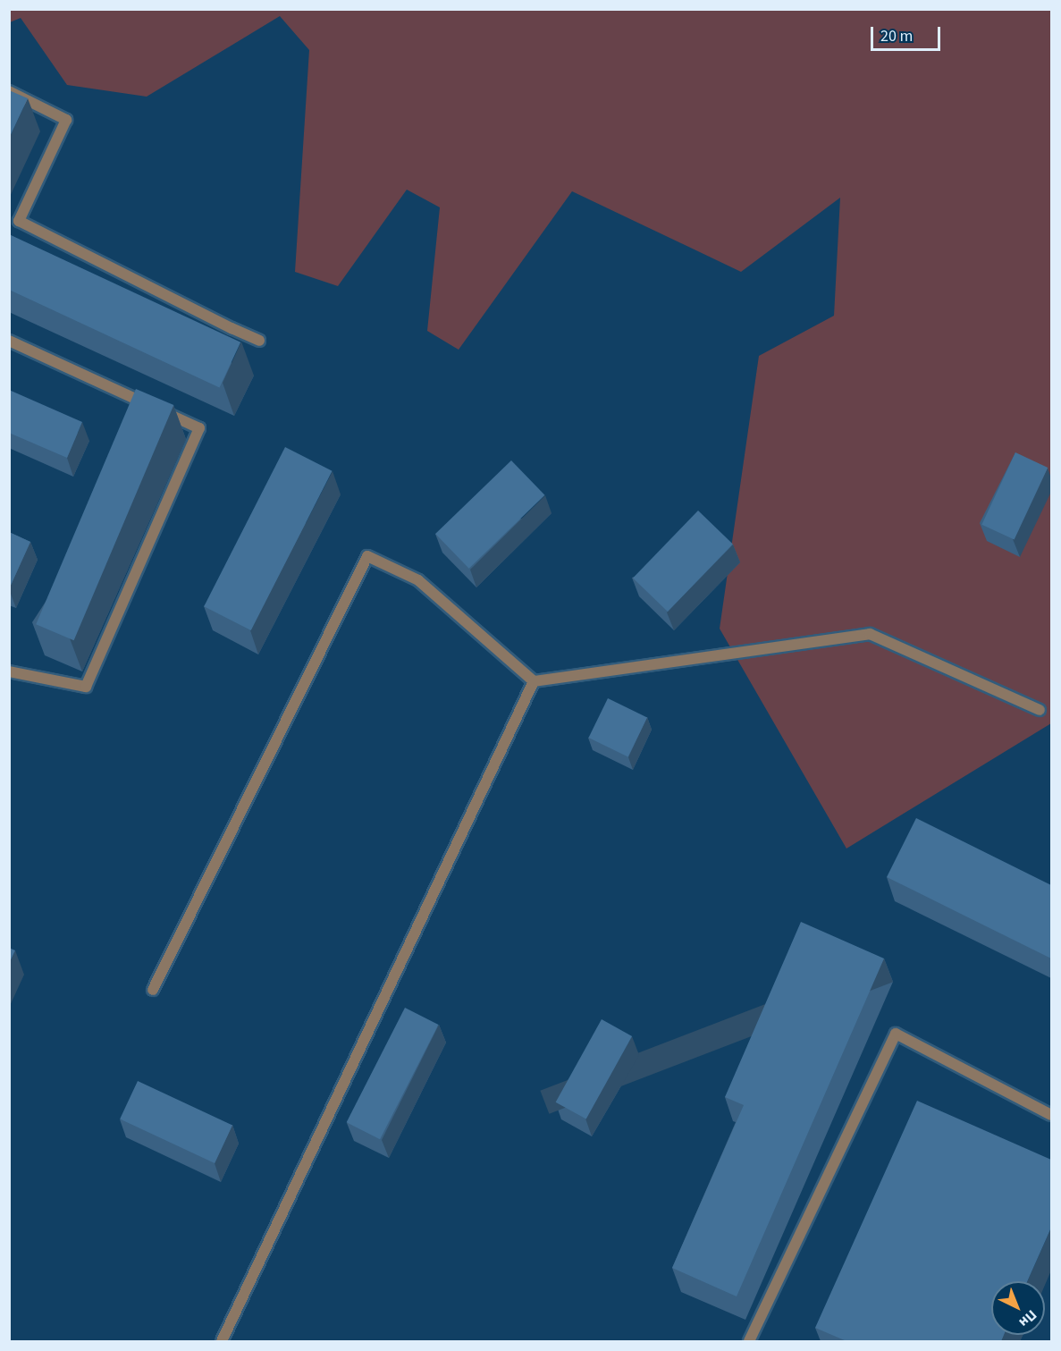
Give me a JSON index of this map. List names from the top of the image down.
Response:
{
  "scale_bar": "20 m",
  "north": "bottom right"
}
